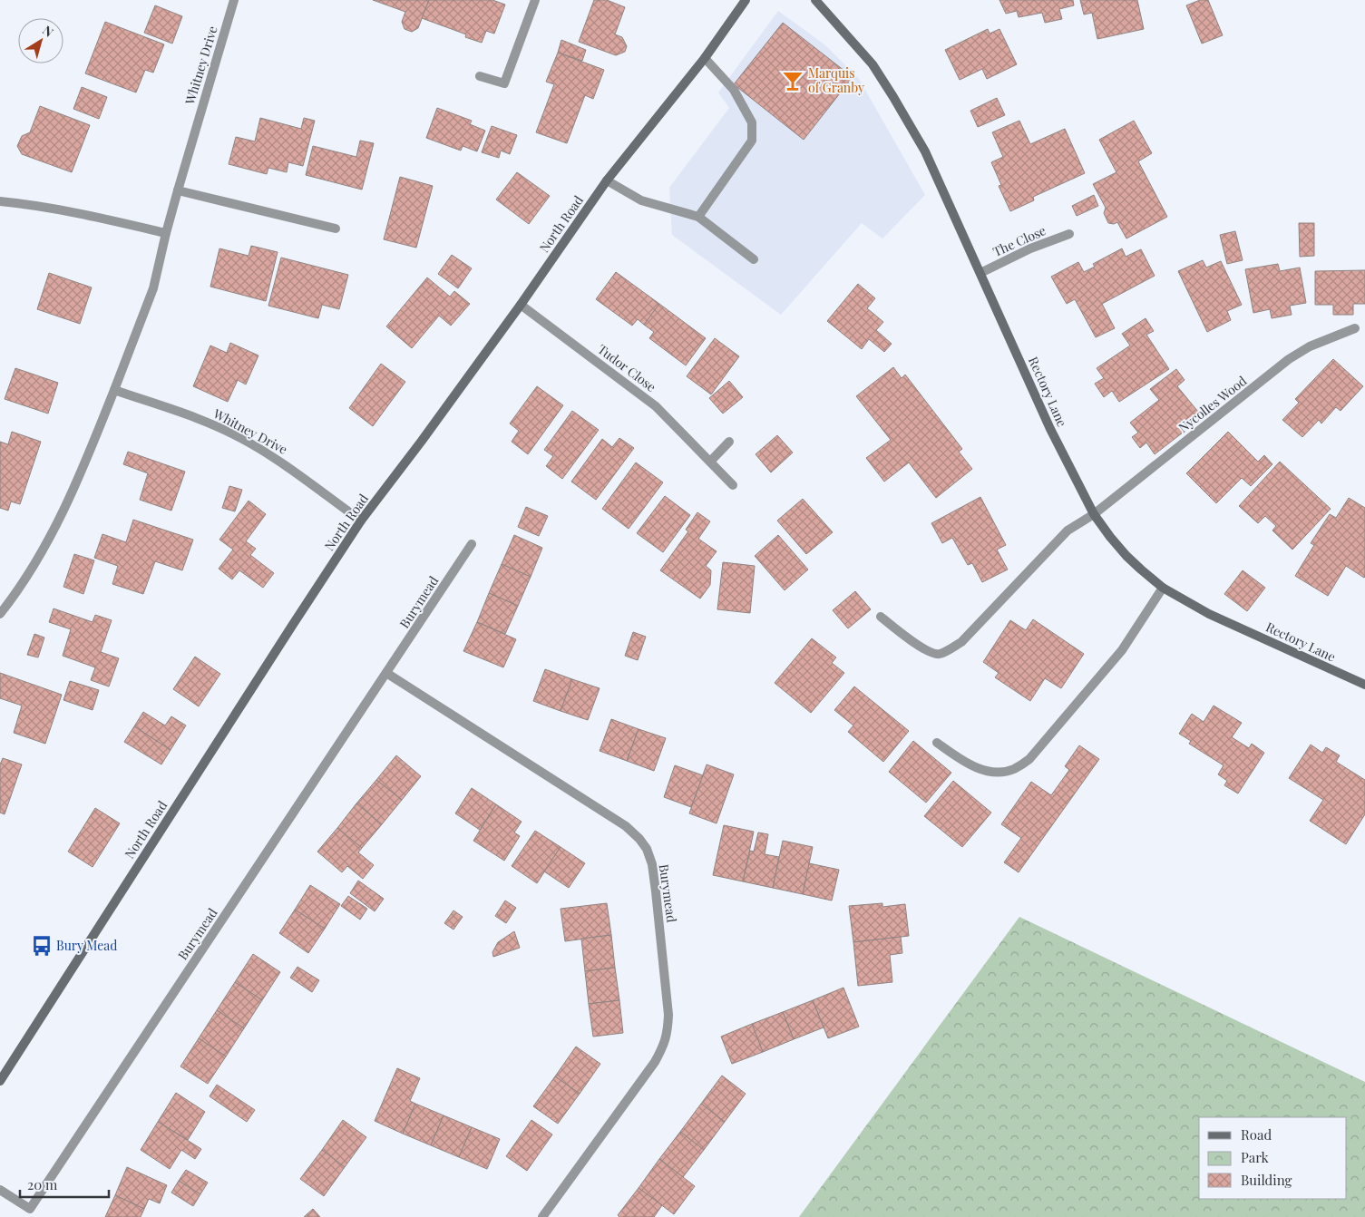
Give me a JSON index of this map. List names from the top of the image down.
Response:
{
  "streets": {
    "main road": ["North Road", "Rectory Lane"],
    "street": [
      "Whitney Drive",
      "The Close",
      "Tudor Close",
      "Nycolles Wood",
      "Burymead"
    ]
  },
  "crossings": [
    ["Whitney Drive", "North Road"],
    ["North Road", "Tudor Close"],
    ["The Close", "Rectory Lane"],
    ["Rectory Lane", "Nycolles Wood"]
  ],
  "places": {
    "bar": ["Marquis of Granby"],
    "bus stop": ["Bury Mead"]
  },
  "legend": ["Road", "Park", "Building"],
  "scale_bar": "20 m",
  "north": "top right"
}
